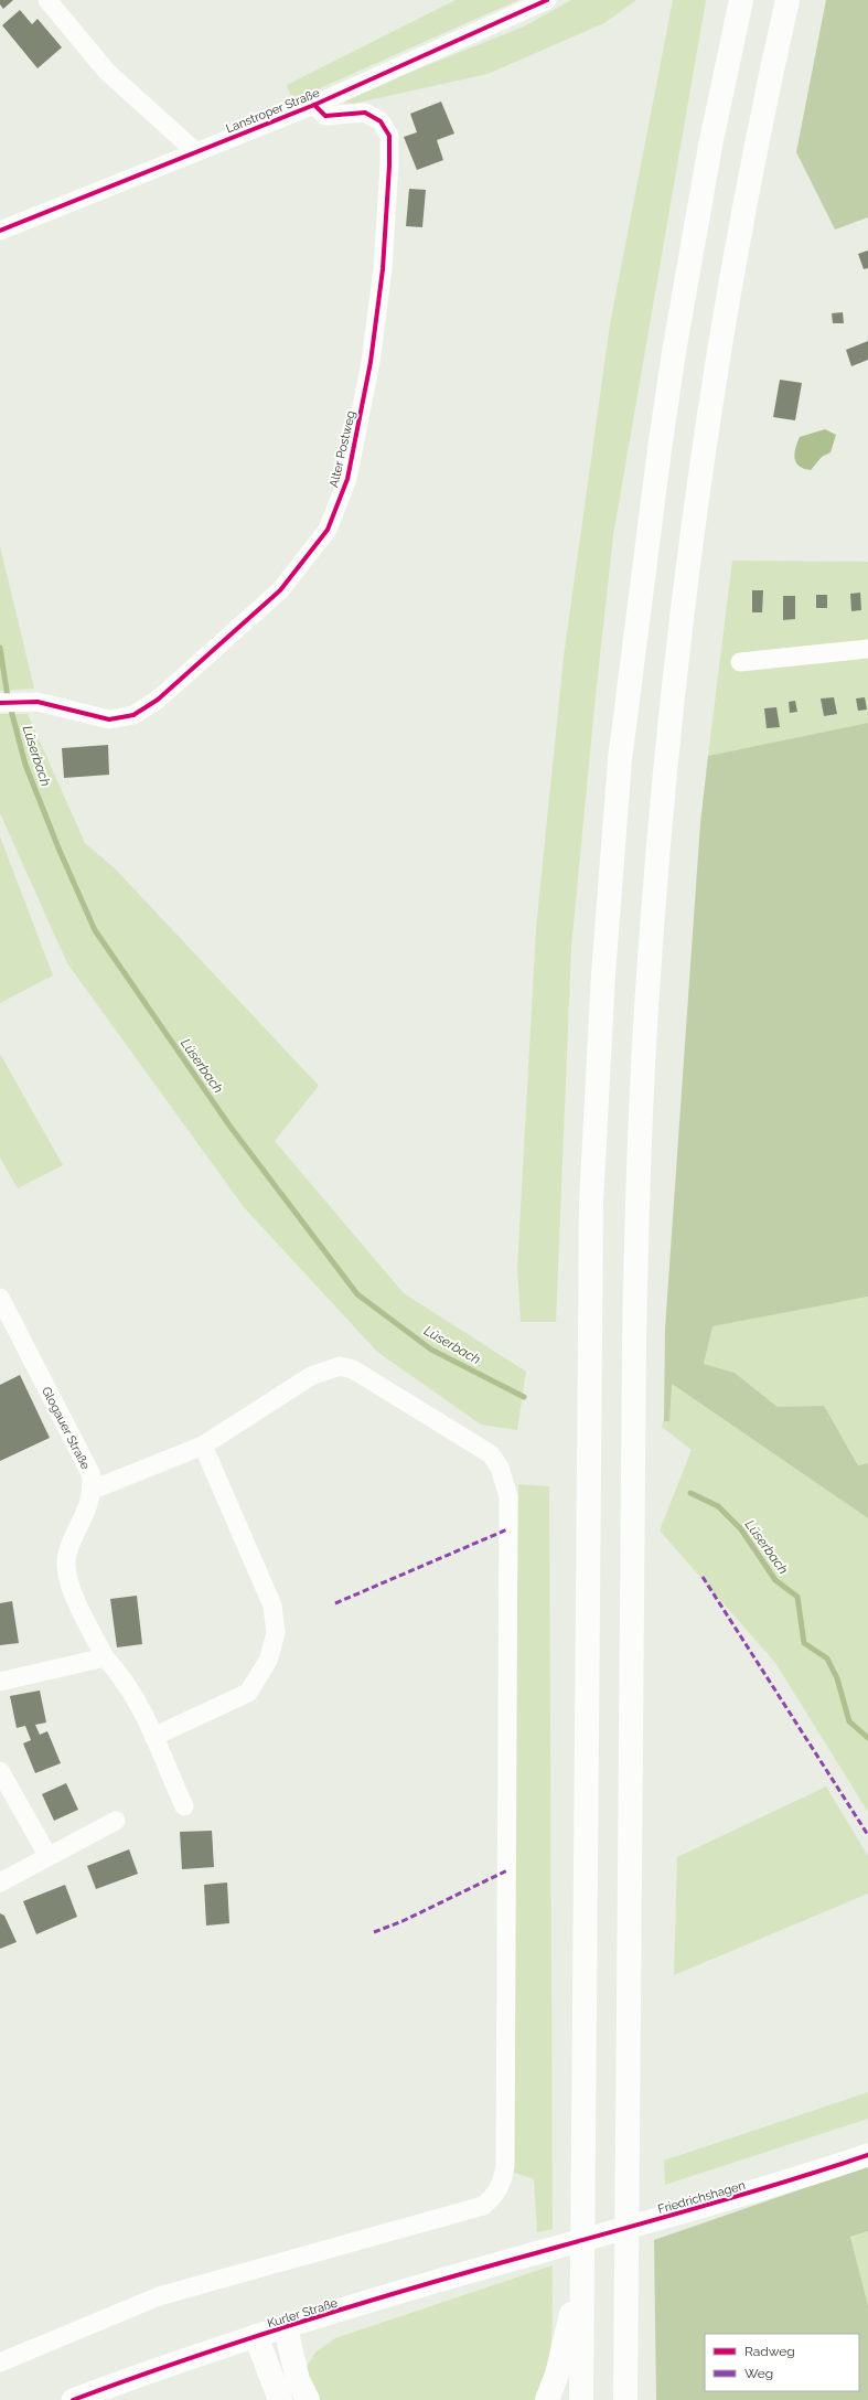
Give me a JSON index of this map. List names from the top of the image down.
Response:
{
  "streets": {
    "main road": ["Friedrichshagen", "Kurler Straße"],
    "street": ["Lanstroper Straße", "Alter Postweg", "Glogauer Straße"]
  },
  "crossings": [
    ["Lanstroper Straße", "Alter Postweg"],
    ["Friedrichshagen", "Kurler Straße"]
  ],
  "water": ["Lüserbach"],
  "legend": ["Radweg", "Weg"]
}
